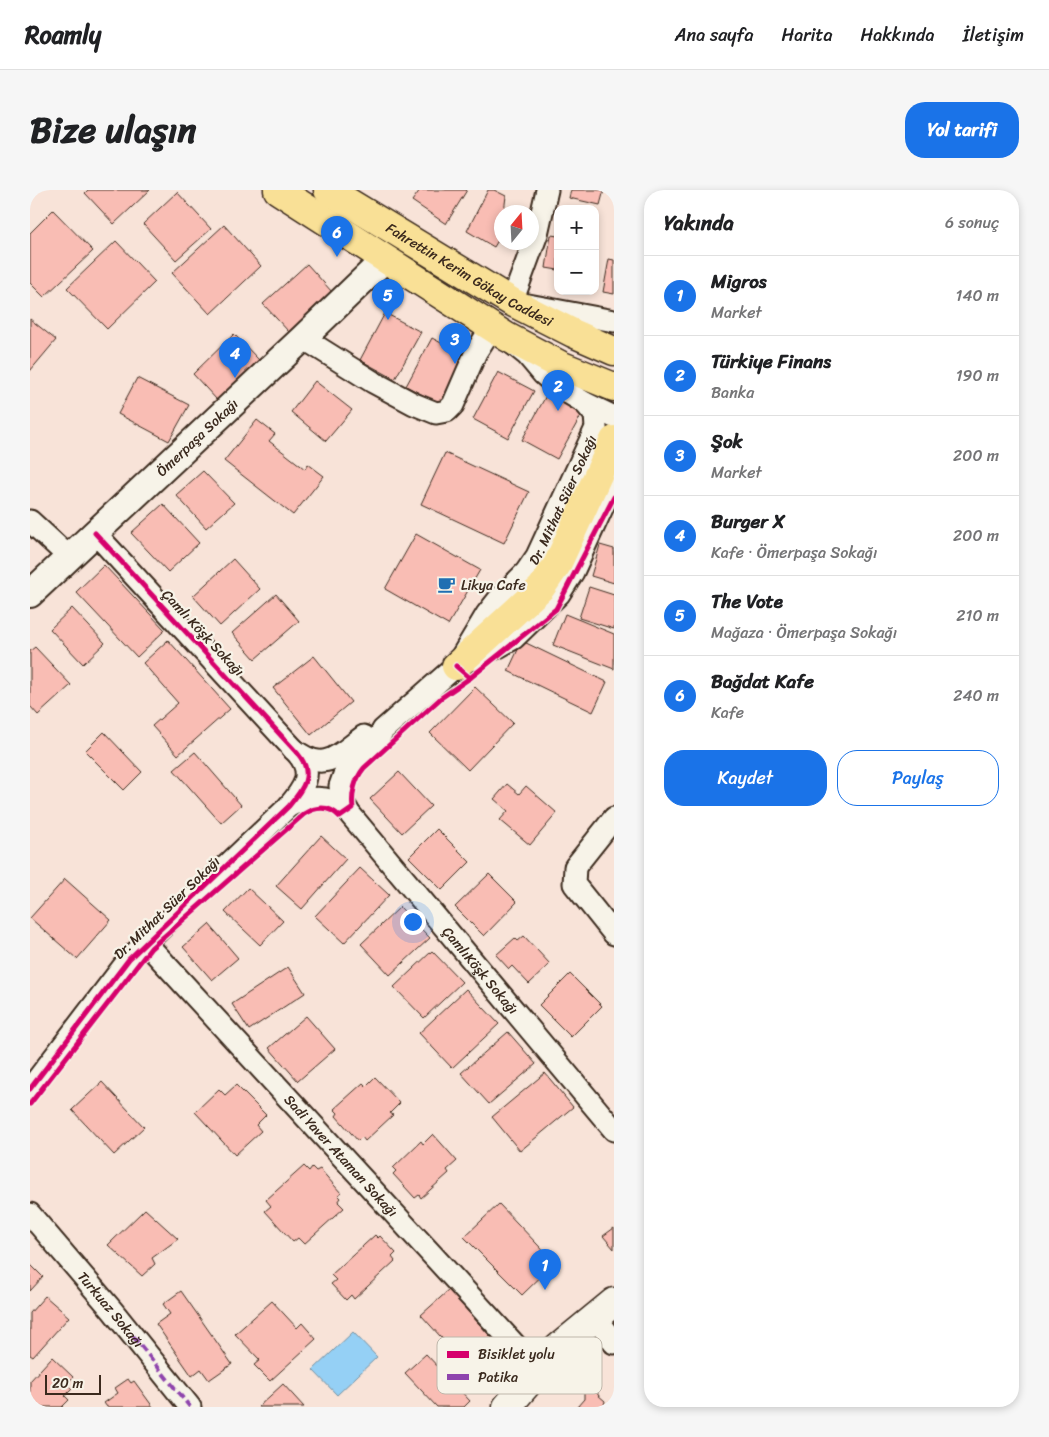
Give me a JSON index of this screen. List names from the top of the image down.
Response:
{
  "streets": {
    "main road": ["Fahrettin Kerim Gökay Caddesi", "Dr. Mithat Süer Sokağı"],
    "street": [
      "Ömerpaşa Sokağı",
      "Çamlı Köşk Sokağı",
      "ÇamlıKöşk Sokağı",
      "Sadi Yaver Ataman Sokağı",
      "Turkuaz Sokağı"
    ]
  },
  "crossings": [
    ["Fahrettin Kerim Gökay Caddesi", "Ömerpaşa Sokağı"],
    ["Ömerpaşa Sokağı", "Çamlı Köşk Sokağı"],
    ["Dr. Mithat Süer Sokağı", "Çamlı Köşk Sokağı"],
    ["Dr. Mithat Süer Sokağı", "ÇamlıKöşk Sokağı"],
    ["Dr. Mithat Süer Sokağı", "Sadi Yaver Ataman Sokağı"]
  ],
  "places": {
    "cafe": ["Likya Cafe"]
  },
  "legend": ["Bisiklet yolu", "Patika"],
  "scale_bar": "20 m",
  "north": "top",
  "page": {
    "header": "Roamly",
    "nav": [
      "Ana sayfa",
      "Harita",
      "Hakkında",
      "İletişim"
    ],
    "title": "Bize ulaşın",
    "buttons": [
      "Yol tarifi",
      ["Kaydet", "Paylaş"]
    ],
    "heading": ["Yakında", "6 sonuç"],
    "map_buttons": ["+", "−"],
    "pins": [
      "6",
      "5",
      "3",
      "4",
      "2",
      "1"
    ],
    "list": [
      {
        "mark": "1",
        "name": "Migros",
        "note": "Market",
        "value": "140 m"
      },
      {
        "mark": "2",
        "name": "Türkiye Finans",
        "note": "Banka",
        "value": "190 m"
      },
      {
        "mark": "3",
        "name": "Şok",
        "note": "Market",
        "value": "200 m"
      },
      {
        "mark": "4",
        "name": "Burger X",
        "note": "Kafe · Ömerpaşa Sokağı",
        "value": "200 m"
      },
      {
        "mark": "5",
        "name": "The Vote",
        "note": "Mağaza · Ömerpaşa Sokağı",
        "value": "210 m"
      },
      {
        "mark": "6",
        "name": "Bağdat Kafe",
        "note": "Kafe",
        "value": "240 m"
      }
    ],
    "scale": "20 m"
  }
}
